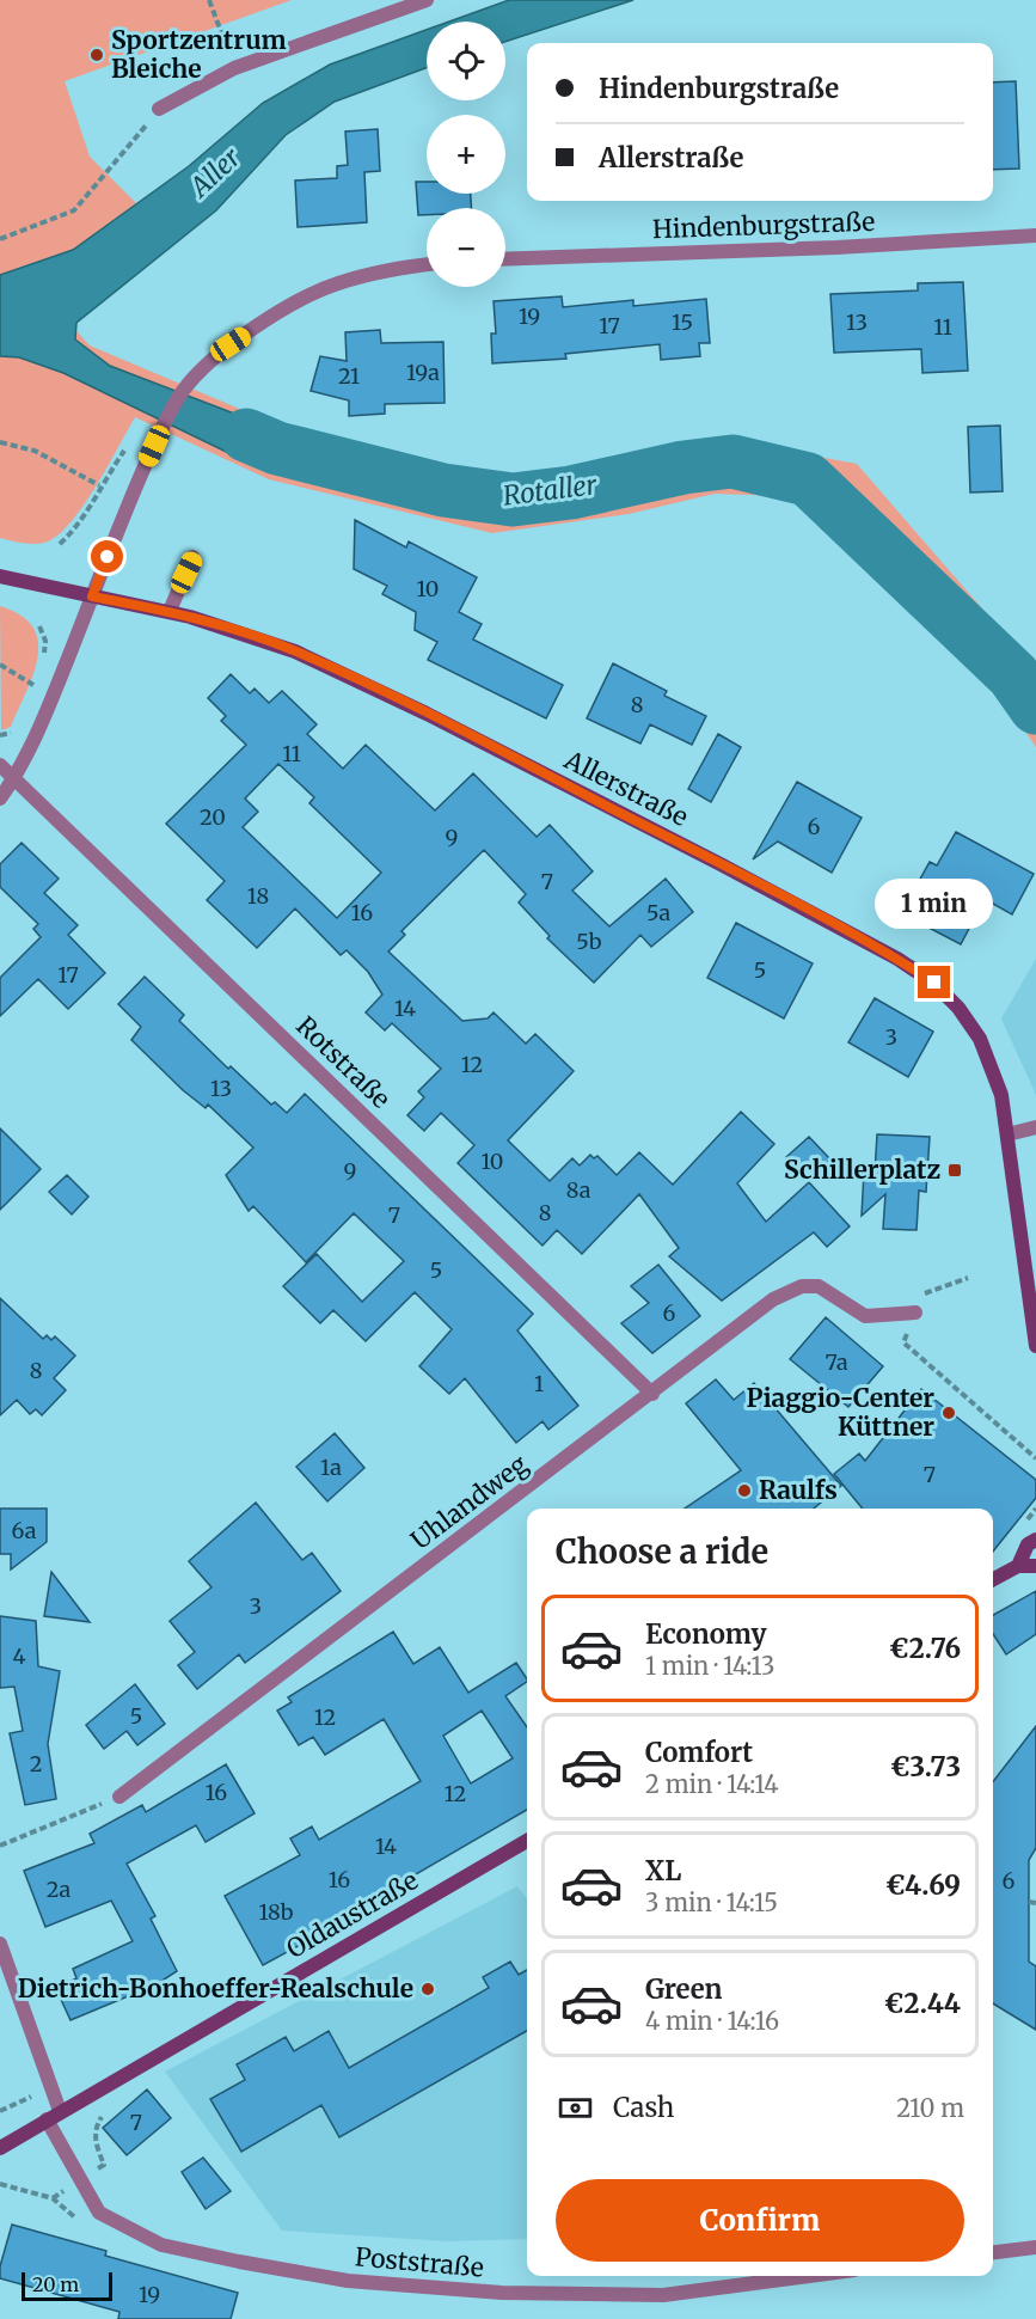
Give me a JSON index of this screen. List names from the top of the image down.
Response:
{
  "streets": {
    "street": [
      "Hindenburgstraße",
      "Allerstraße",
      "Rotstraße",
      "Uhlandweg",
      "Oldaustraße",
      "Poststraße"
    ]
  },
  "crossings": [
    ["Rotstraße", "Uhlandweg"],
    ["Oldaustraße", "Poststraße"]
  ],
  "water": ["Aller", "Rotaller"],
  "places": {
    "other": [
      "Sportzentrum Bleiche",
      "Piaggio-Center Küttner",
      "Raulfs",
      "Dietrich-Bonhoeffer-Realschule"
    ],
    "transit": ["Schillerplatz"]
  },
  "house_numbers": [
    "19",
    "15",
    "13",
    "17",
    "11",
    "19a",
    "21",
    "10",
    "8",
    "11",
    "20",
    "6",
    "9",
    "7",
    "18",
    "16",
    "5a",
    "5b",
    "5",
    "17",
    "14",
    "3",
    "12",
    "13",
    "10",
    "9",
    "8a",
    "8",
    "7",
    "5",
    "6",
    "7a",
    "8",
    "1",
    "1a",
    "7",
    "6a",
    "3",
    "4",
    "5",
    "12",
    "2",
    "16",
    "12",
    "14",
    "16",
    "6",
    "2a",
    "18b",
    "7",
    "19"
  ],
  "scale_bar": "20 m",
  "page": {
    "map_buttons": ["+", "−"],
    "banner": ["Hindenburgstraße", "Allerstraße"],
    "bubble": "1 min",
    "heading": "Choose a ride",
    "list": [
      {
        "name": "Economy",
        "note": "1 min · 14:13",
        "value": "€2.76"
      },
      {
        "name": "Comfort",
        "note": "2 min · 14:14",
        "value": "€3.73"
      },
      {
        "name": "XL",
        "note": "3 min · 14:15",
        "value": "€4.69"
      },
      {
        "name": "Green",
        "note": "4 min · 14:16",
        "value": "€2.44"
      }
    ],
    "pay": ["Cash", "210 m"],
    "buttons": "Confirm",
    "scale": "20 m"
  }
}
